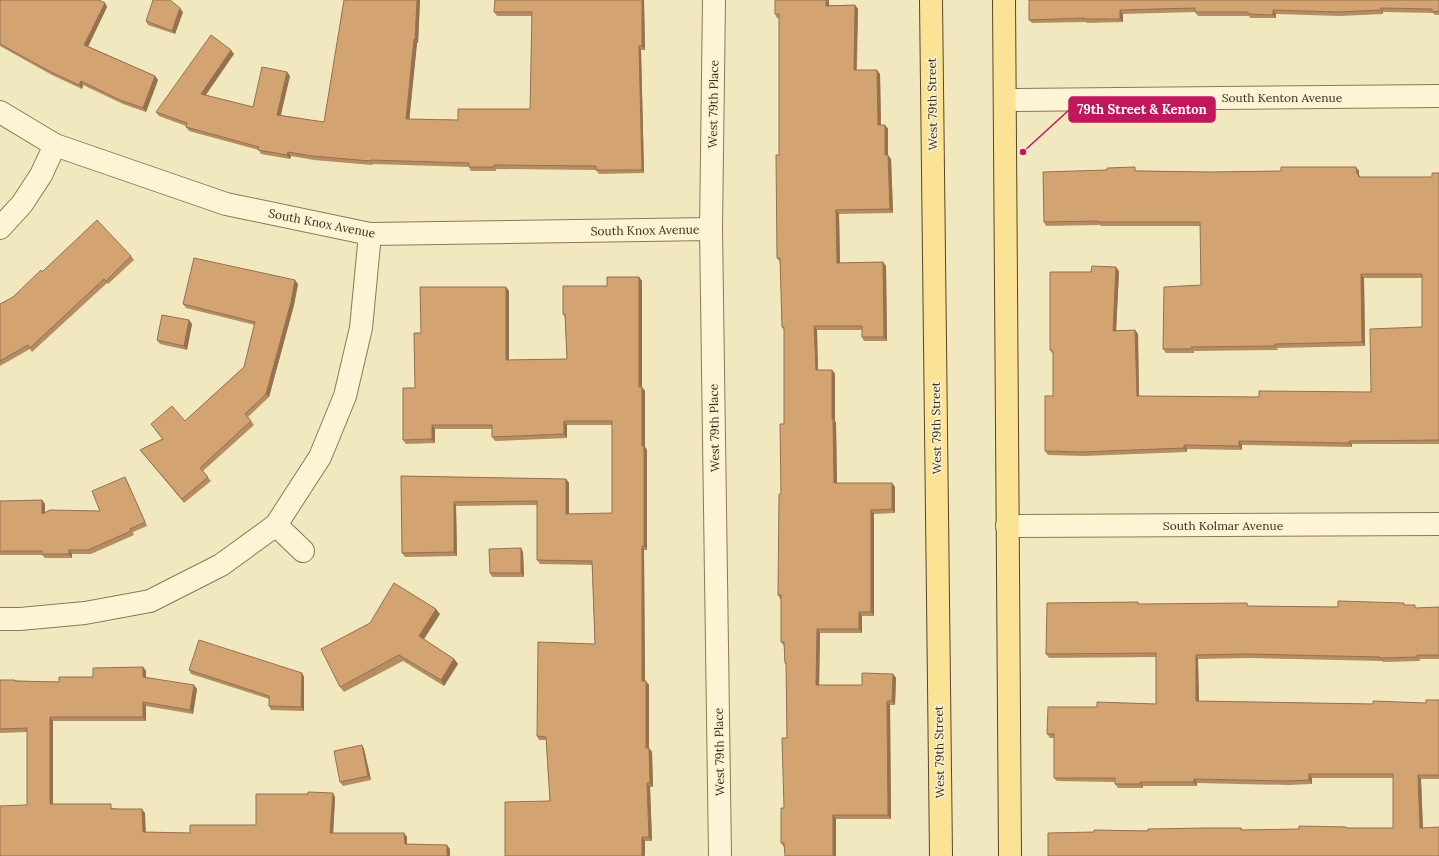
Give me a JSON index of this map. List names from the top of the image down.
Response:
{
  "streets": {
    "main road": ["West 79th Street"],
    "street": [
      "South Kenton Avenue",
      "West 79th Place",
      "South Knox Avenue",
      "South Kolmar Avenue"
    ]
  },
  "crossings": [
    ["West 79th Place", "South Knox Avenue"]
  ],
  "places": ["79th Street & Kenton"]
}
